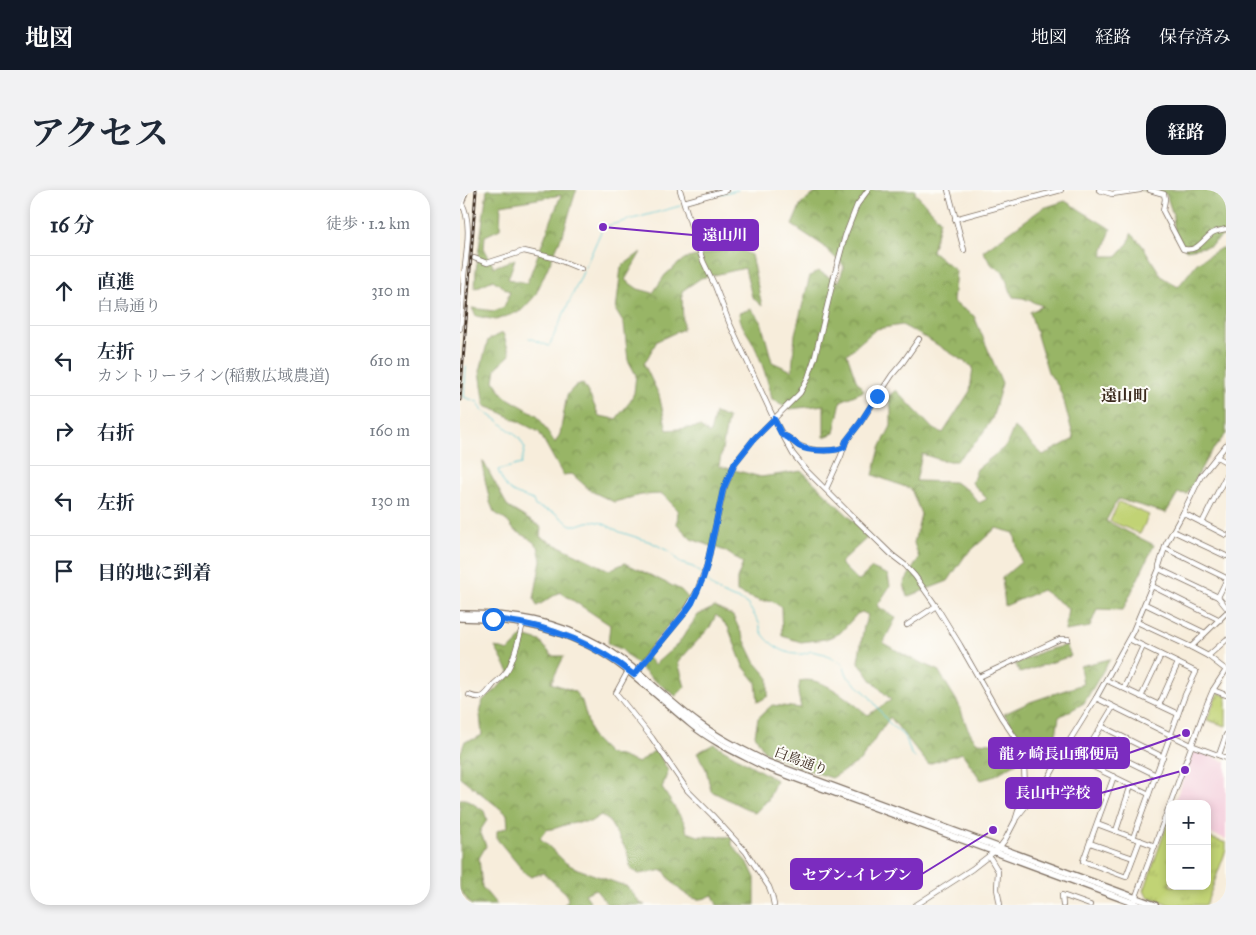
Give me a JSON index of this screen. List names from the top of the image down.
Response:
{
  "streets": {
    "main road": ["白鳥通り"]
  },
  "districts": ["遠山町"],
  "places": [
    "遠山川",
    "龍ヶ崎長山郵便局",
    "長山中学校",
    "セブン-イレブン"
  ],
  "page": {
    "header": "地図",
    "nav": ["地図", "経路", "保存済み"],
    "title": "アクセス",
    "buttons": "経路",
    "heading": ["16 分", "徒歩 · 1.2 km"],
    "list": [
      ["直進", "白鳥通り", "310 m"],
      ["左折", "カントリーライン(稲敷広域農道)", "610 m"],
      ["右折", "160 m"],
      ["左折", "130 m"],
      "目的地に到着"
    ],
    "map_buttons": ["+", "−"]
  }
}
